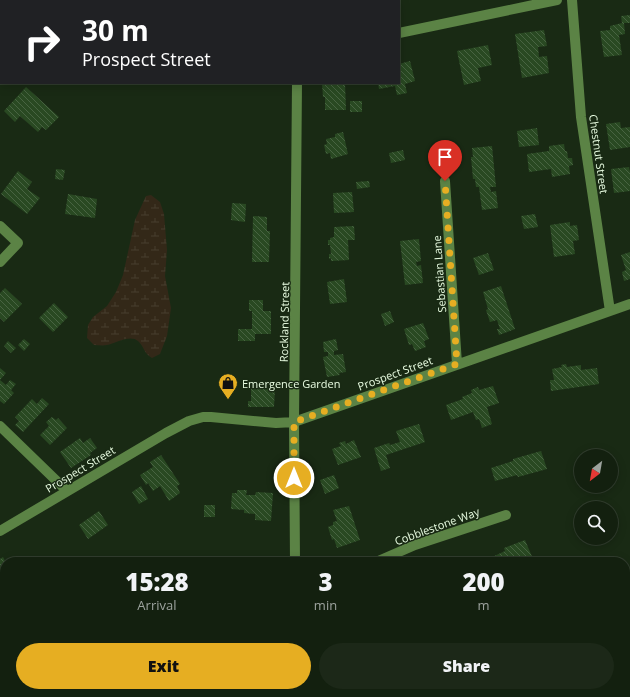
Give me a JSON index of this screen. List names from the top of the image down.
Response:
{
  "streets": {
    "street": [
      "Chestnut Street",
      "Sebastian Lane",
      "Rockland Street",
      "Prospect Street",
      "Cobblestone Way"
    ]
  },
  "crossings": [
    ["Chestnut Street", "Prospect Street"],
    ["Sebastian Lane", "Prospect Street"],
    ["Rockland Street", "Prospect Street"]
  ],
  "places": {
    "shop": ["Emergence Garden"]
  },
  "north": "bottom left",
  "page": {
    "turn": ["30 m", "Prospect Street"],
    "eta": [
      "15:28",
      "Arrival",
      "3",
      "min",
      "200",
      "m"
    ],
    "buttons": ["Exit", "Share"]
  }
}
